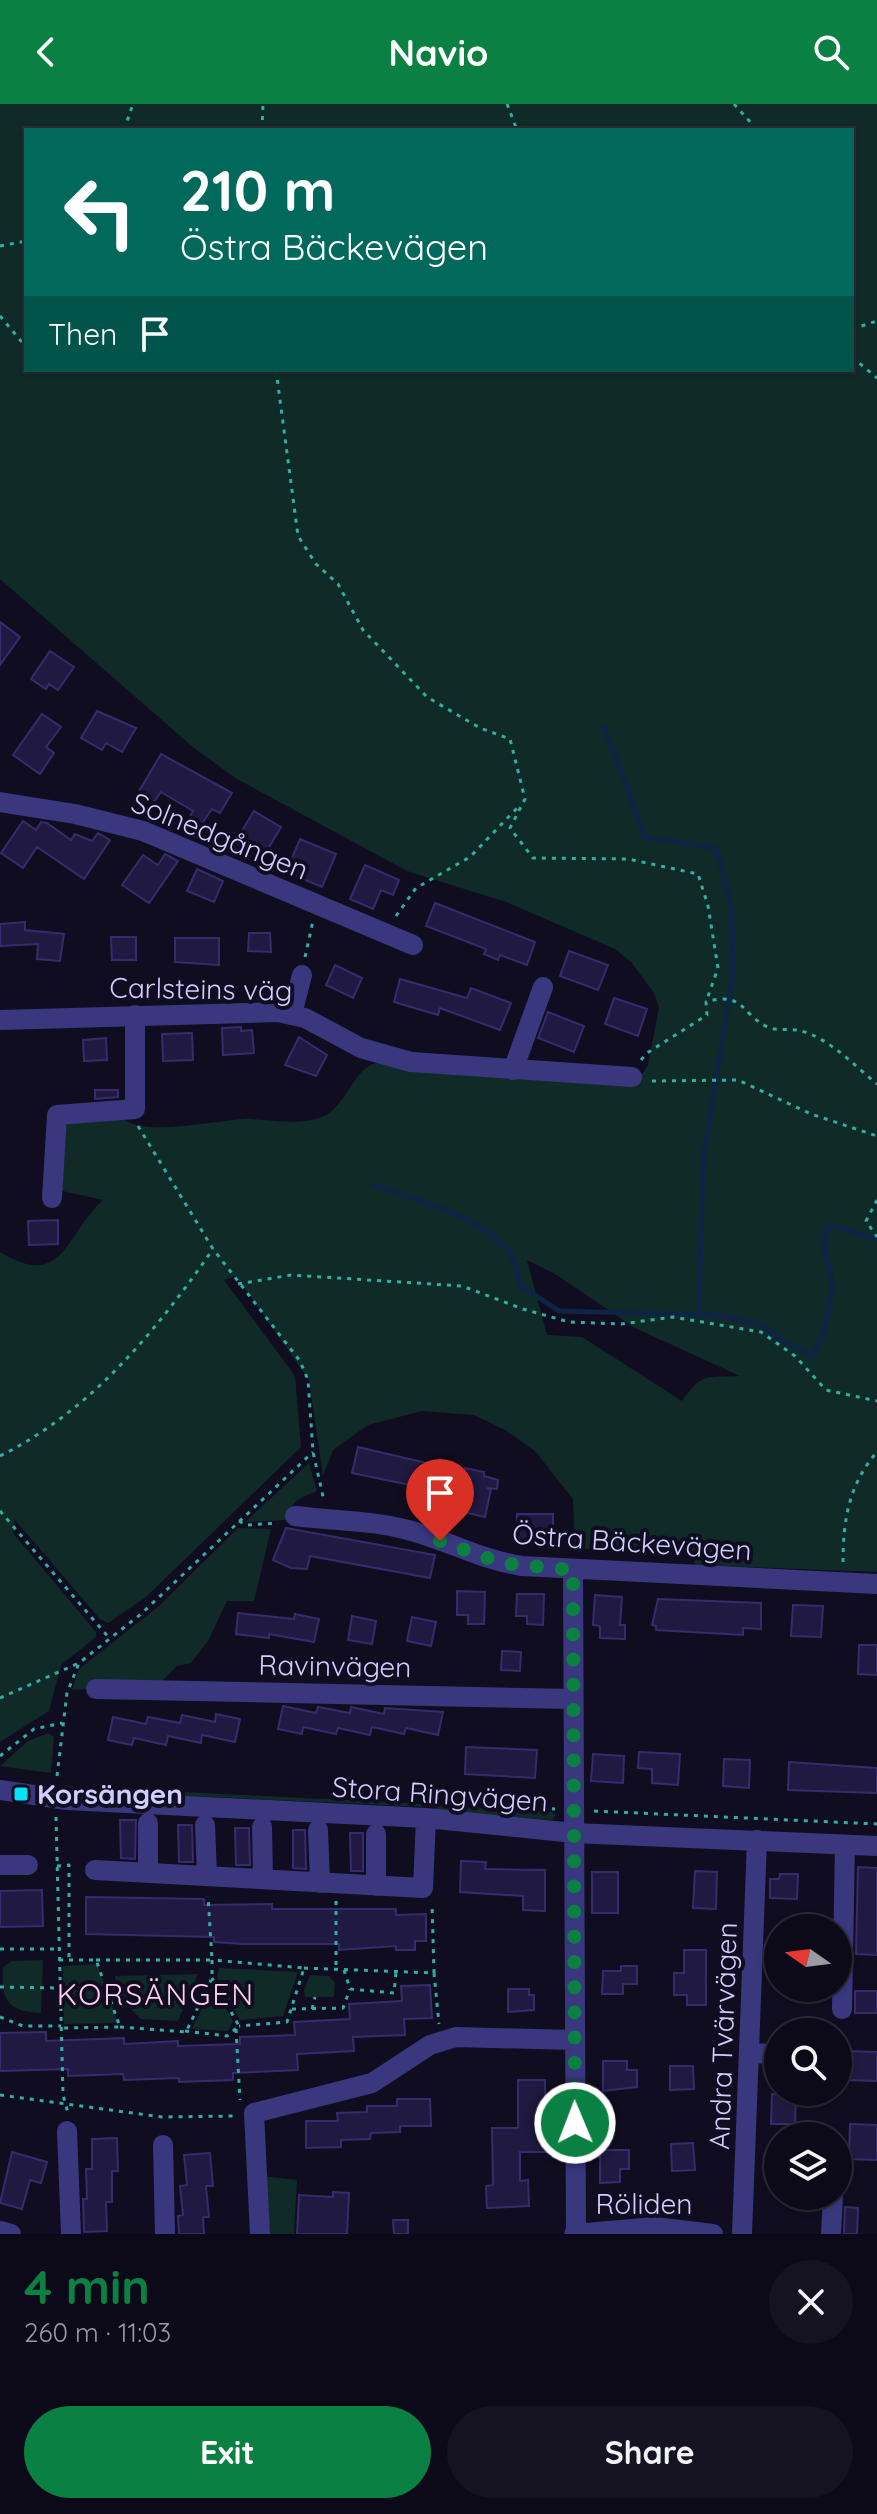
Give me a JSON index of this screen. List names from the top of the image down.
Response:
{
  "streets": {
    "street": [
      "Solnedgången",
      "Carlsteins väg",
      "Östra Bäckevägen",
      "Ravinvägen",
      "Stora Ringvägen",
      "Andra Tvärvägen",
      "Röliden"
    ]
  },
  "crossings": [
    ["Stora Ringvägen", "Andra Tvärvägen"]
  ],
  "districts": ["KORSÄNGEN"],
  "places": {
    "transit": ["Korsängen"]
  },
  "north": "left",
  "page": {
    "header": "Navio",
    "turn": ["210 m", "Östra Bäckevägen"],
    "then": "Then",
    "heading": ["4 min", "260 m · 11:03"],
    "buttons": ["Exit", "Share"]
  }
}
